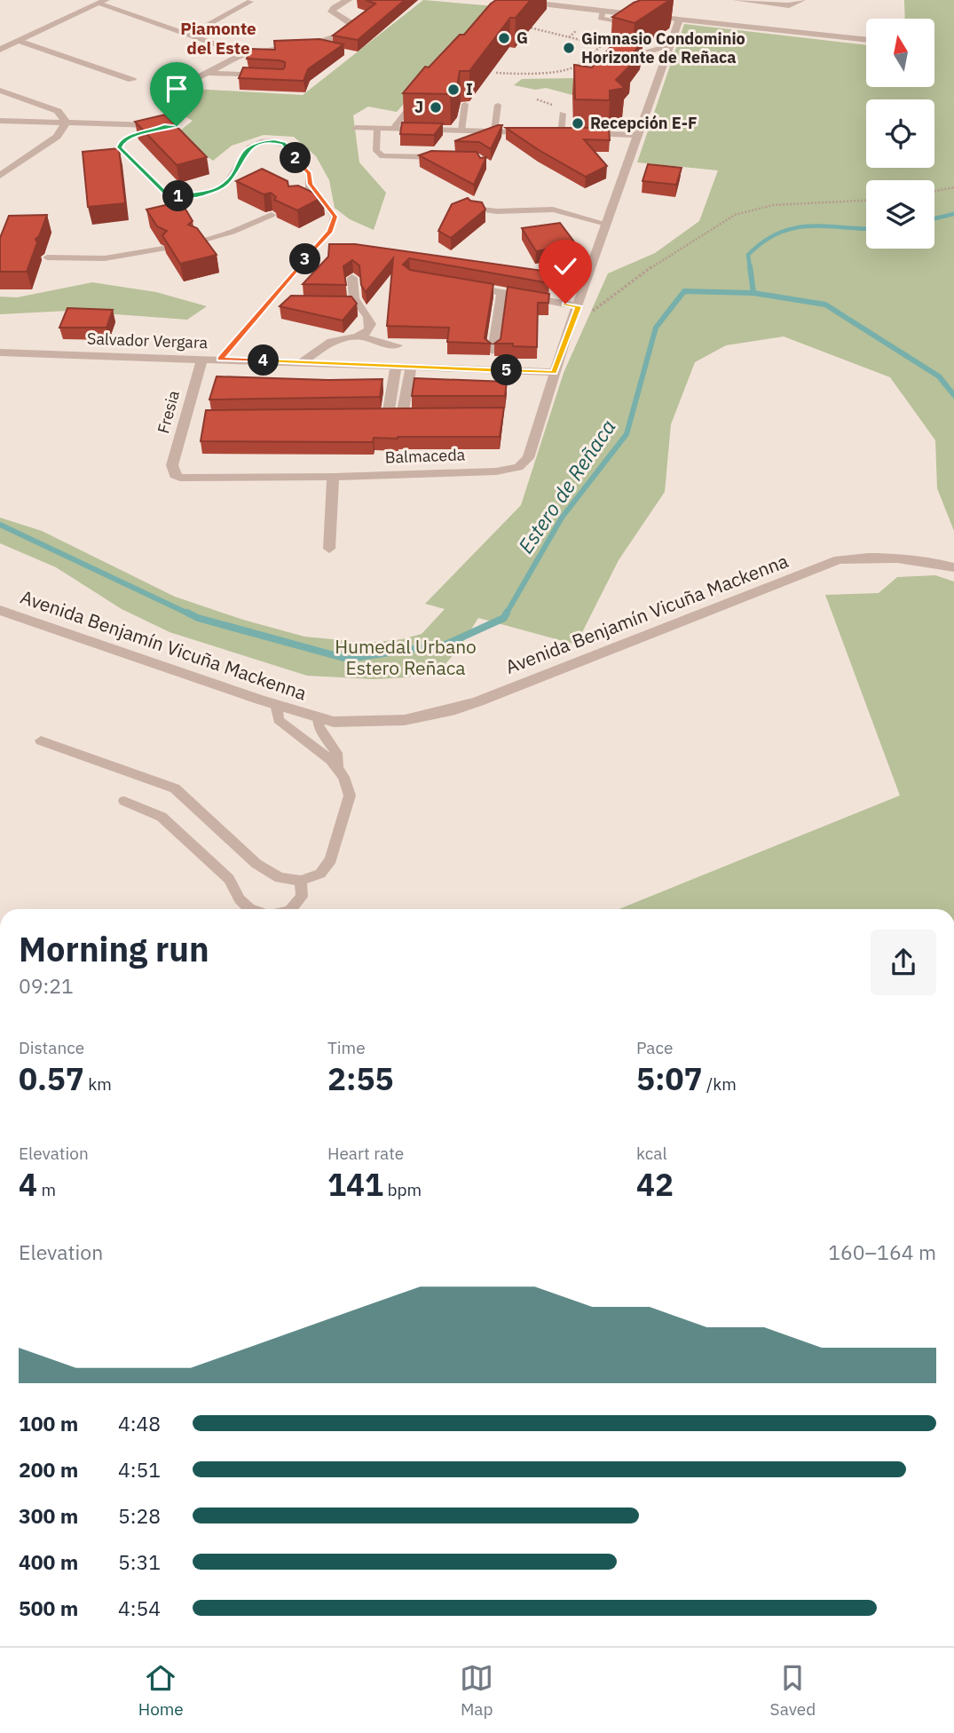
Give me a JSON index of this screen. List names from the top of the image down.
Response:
{
  "streets": {
    "street": [
      "Salvador Vergara",
      "Fresia",
      "Balmaceda",
      "Avenida Benjamín Vicuña Mackenna"
    ]
  },
  "crossings": [
    ["Salvador Vergara", "Fresia"],
    ["Salvador Vergara", "Balmaceda"],
    ["Fresia", "Balmaceda"]
  ],
  "districts": ["Piamonte del Este"],
  "water": ["Estero de Reñaca"],
  "parks": ["Humedal Urbano Estero Reñaca"],
  "places": [
    "G",
    "Gimnasio Condominio Horizonte de Reñaca",
    "I",
    "J",
    "Recepción E-F"
  ],
  "north": "top",
  "page": {
    "pins": [
      "2",
      "1",
      "3",
      "4",
      "5"
    ],
    "heading": ["Morning run", "09:21"],
    "stats": [
      ["Distance", "0.57 km"],
      ["Time", "2:55"],
      ["Pace", "5:07 /km"],
      ["Elevation", "4 m"],
      ["Heart rate", "141 bpm"],
      ["kcal", "42"]
    ],
    "chart": ["Elevation", "160–164 m"],
    "list": [
      {
        "name": "100 m",
        "note": "4:48"
      },
      {
        "name": "200 m",
        "note": "4:51"
      },
      {
        "name": "300 m",
        "note": "5:28"
      },
      {
        "name": "400 m",
        "note": "5:31"
      },
      {
        "name": "500 m",
        "note": "4:54"
      }
    ],
    "tabs": ["Home", "Map", "Saved"]
  }
}
